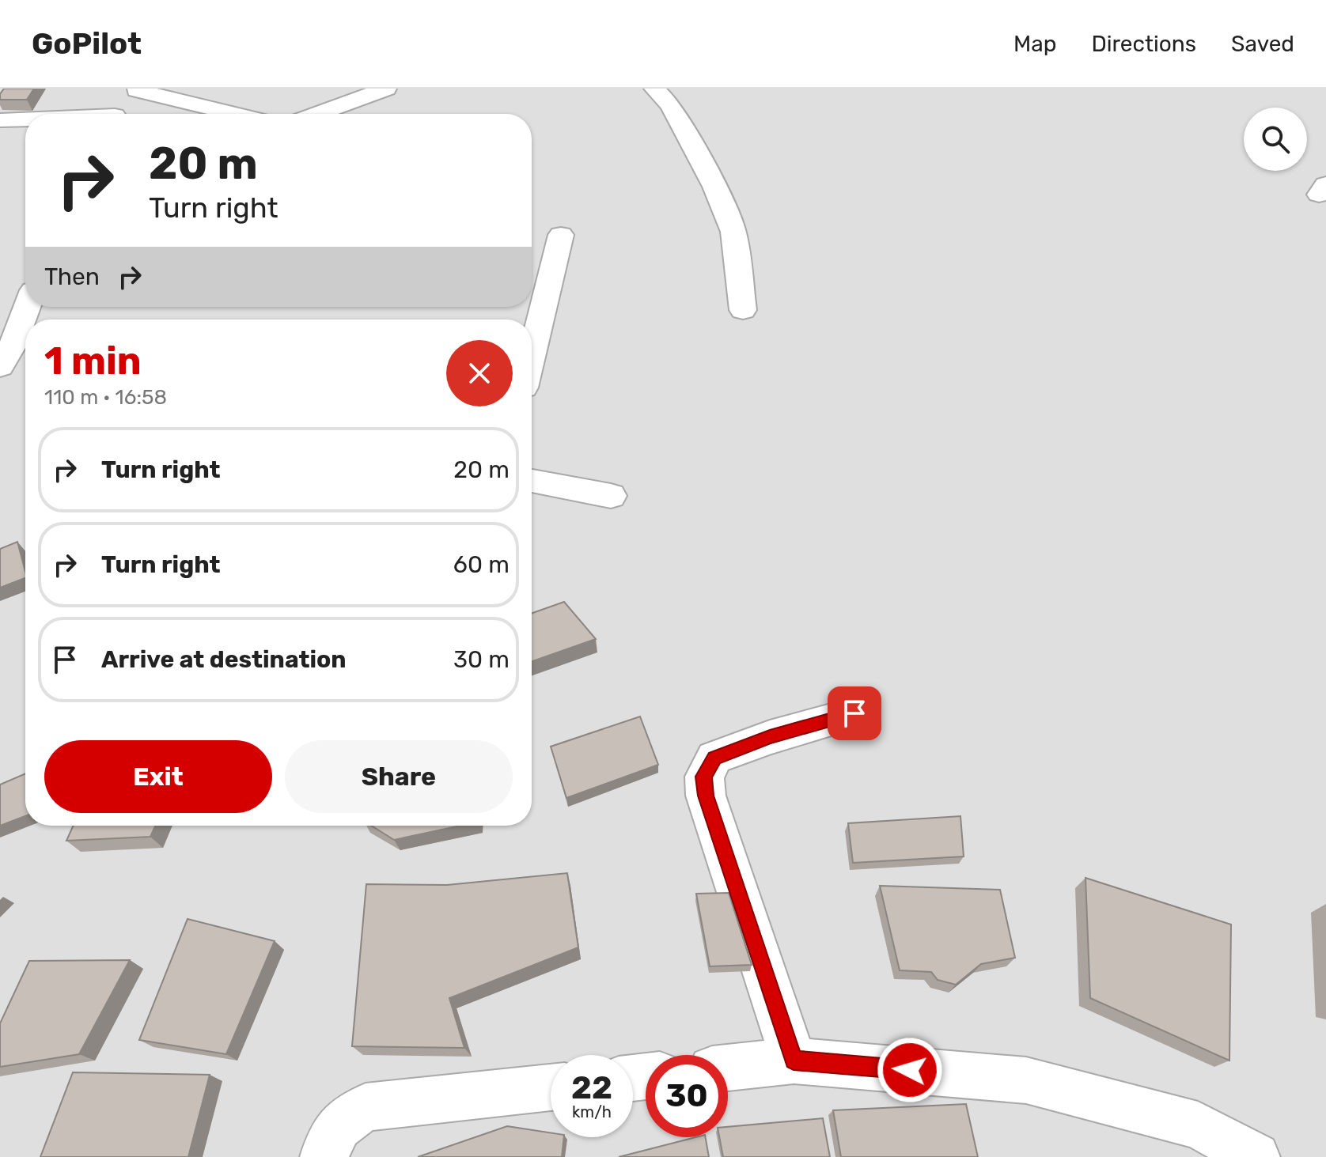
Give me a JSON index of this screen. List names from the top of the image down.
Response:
{
  "page": {
    "header": "GoPilot",
    "nav": ["Map", "Directions", "Saved"],
    "turn": ["20 m", "Turn right"],
    "then": "Then",
    "heading": ["1 min", "110 m · 16:58"],
    "list": [
      {
        "name": "Turn right",
        "value": "20 m"
      },
      {
        "name": "Turn right",
        "value": "60 m"
      },
      {
        "name": "Arrive at destination",
        "value": "30 m"
      }
    ],
    "buttons": ["Exit", "Share"],
    "speed": "22 km/h",
    "limit": "30"
  }
}
